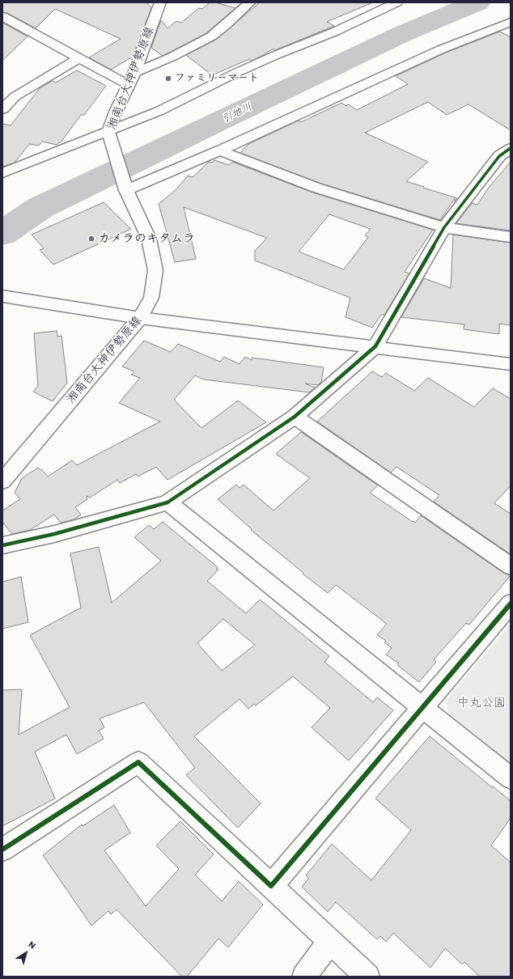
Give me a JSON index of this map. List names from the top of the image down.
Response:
{
  "streets": {
    "street": ["湘南台大神伊勢原線"]
  },
  "water": ["引地川"],
  "parks": ["中丸公園"],
  "places": ["ファミリーマート", "カメラのキタムラ"],
  "north": "top right"
}
